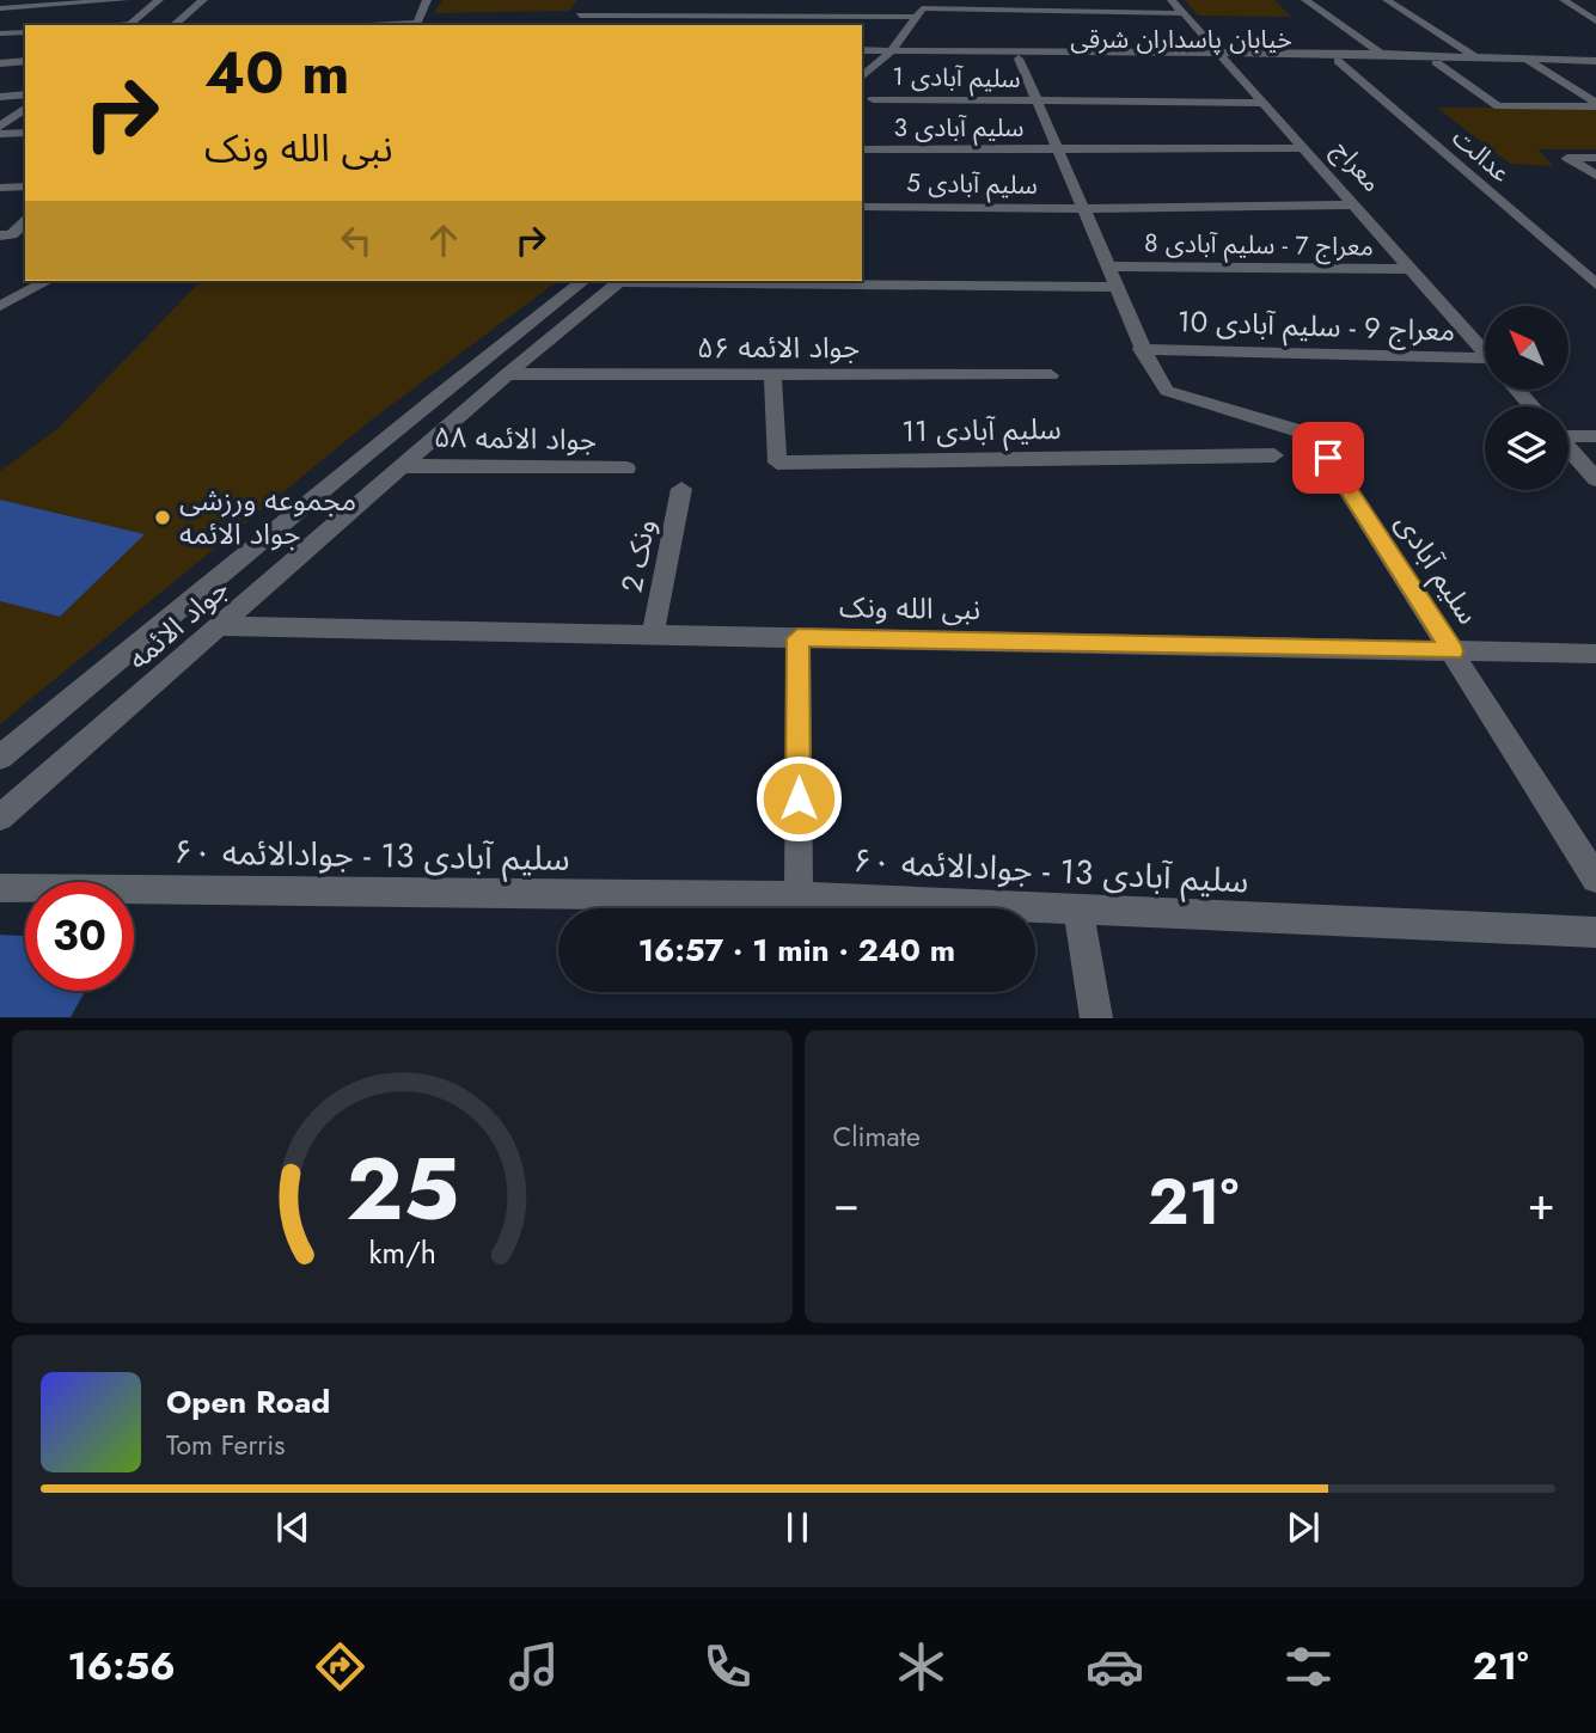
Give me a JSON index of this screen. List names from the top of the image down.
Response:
{
  "streets": {
    "street": [
      "خیابان پاسداران شرقی",
      "سلیم آبادی 1",
      "سلیم آبادی 3",
      "عدالت",
      "معراج",
      "سلیم آبادی 5",
      "معراج 7 - سلیم آبادی 8",
      "معراج 9 - سلیم آبادی 10",
      "جواد الائمه ۵۶",
      "سلیم آبادی 11",
      "جواد الائمه ۵۸",
      "ونک 2",
      "سلیم آبادی",
      "نبی الله ونک",
      "جواد الائمه",
      "سلیم آبادی 13 - جوادالائمه ۶۰"
    ]
  },
  "crossings": [
    ["خیابان پاسداران شرقی", "عدالت"],
    ["خیابان پاسداران شرقی", "معراج"],
    ["خیابان پاسداران شرقی", "سلیم آبادی"],
    ["سلیم آبادی 1", "معراج"],
    ["سلیم آبادی 1", "سلیم آبادی"],
    ["سلیم آبادی 3", "معراج"],
    ["سلیم آبادی 3", "سلیم آبادی"],
    ["معراج", "سلیم آبادی 5"],
    ["معراج", "معراج 7 - سلیم آبادی 8"],
    ["سلیم آبادی 5", "سلیم آبادی"],
    ["معراج 7 - سلیم آبادی 8", "سلیم آبادی"],
    ["معراج 9 - سلیم آبادی 10", "سلیم آبادی"],
    ["جواد الائمه ۵۶", "سلیم آبادی 11"],
    ["جواد الائمه ۵۶", "جواد الائمه"],
    ["جواد الائمه ۵۸", "جواد الائمه"],
    ["ونک 2", "نبی الله ونک"],
    ["سلیم آبادی", "نبی الله ونک"],
    ["نبی الله ونک", "جواد الائمه"]
  ],
  "places": ["مجموعه ورزشی جواد الائمه"],
  "north": "top left",
  "page": {
    "turn": ["40 m", "نبی الله ونک"],
    "limit": "30",
    "trip": "16:57 · 1 min · 240 m",
    "tile": "Climate",
    "heat": ["−", "21°", "+"],
    "song": ["Open Road", "Tom Ferris"],
    "tabs": ["16:56", "21°"],
    "gauge": ["25", "km/h"]
  }
}
